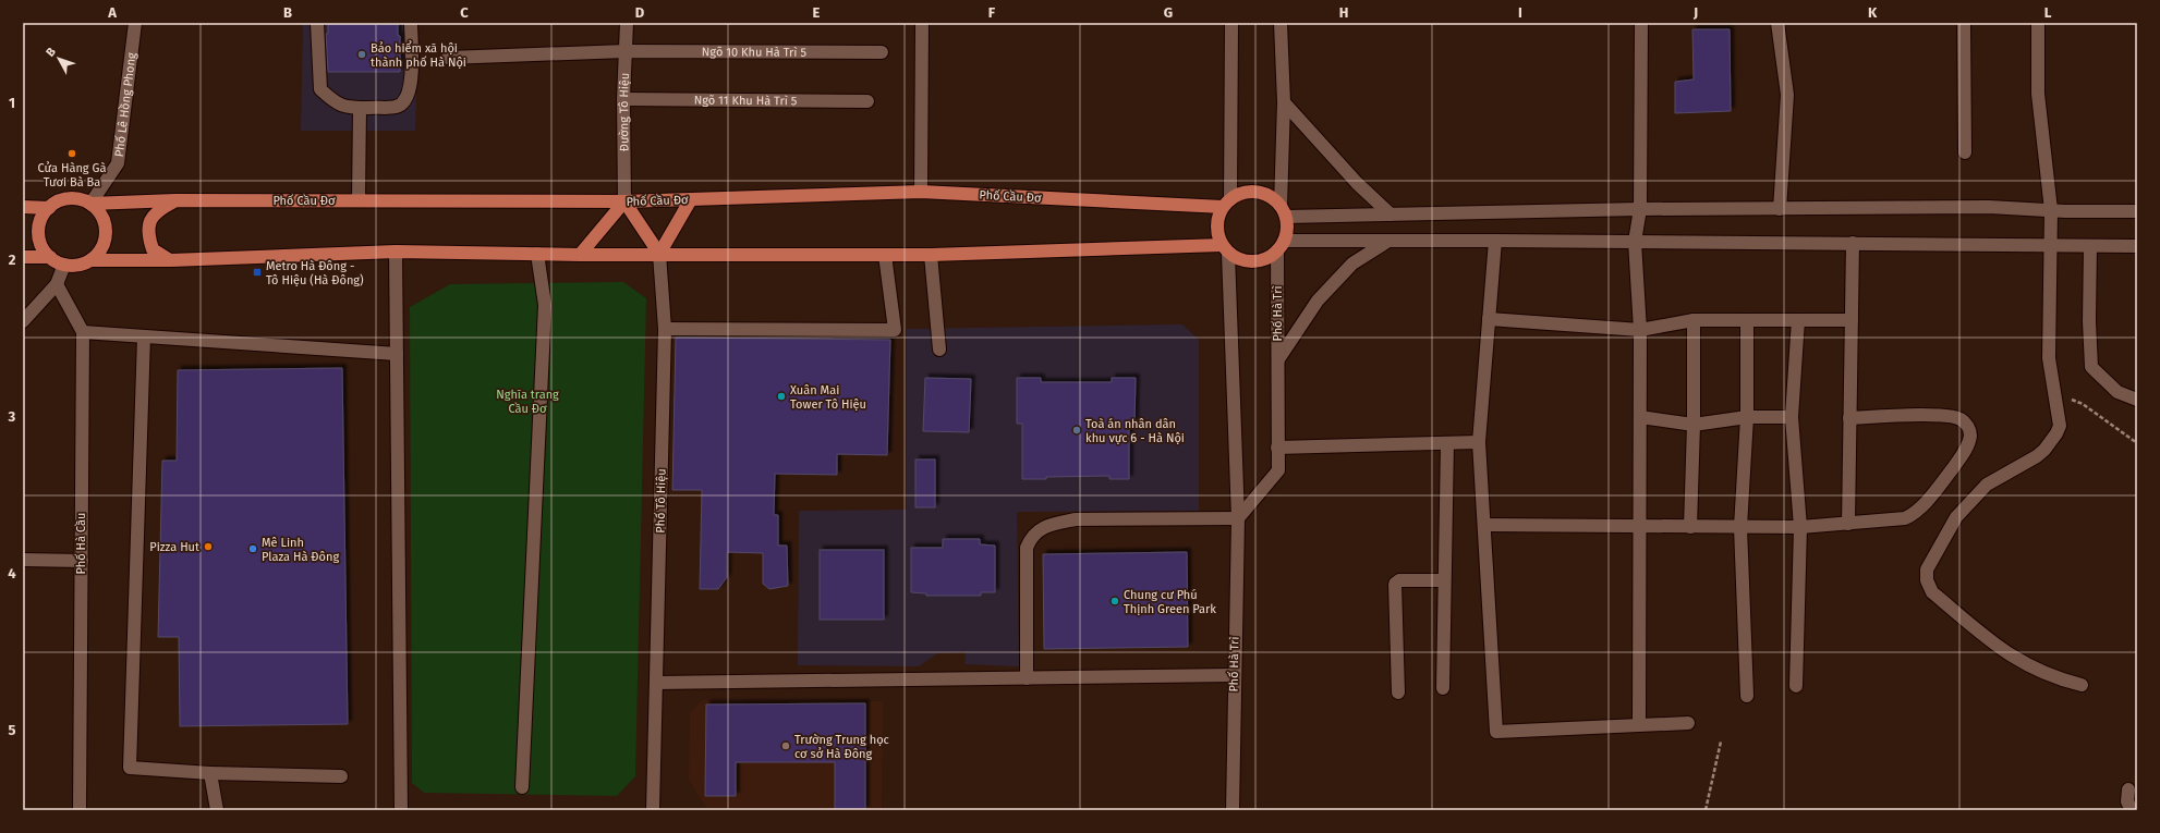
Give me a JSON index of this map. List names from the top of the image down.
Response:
{
  "streets": {
    "main road": ["Phố Cầu Đơ", "Phố Tô Hiệu"],
    "street": [
      "Ngõ 10 Khu Hà Trì 5",
      "Ngõ 11 Khu Hà Trì 5",
      "Phố Lê Hồng Phong",
      "Đường Tô Hiệu",
      "Phố Hà Trì",
      "Phố Hà Cầu"
    ]
  },
  "crossings": [
    ["Ngõ 10 Khu Hà Trì 5", "Đường Tô Hiệu"],
    ["Ngõ 11 Khu Hà Trì 5", "Đường Tô Hiệu"],
    ["Phố Lê Hồng Phong", "Phố Cầu Đơ"],
    ["Đường Tô Hiệu", "Phố Cầu Đơ"],
    ["Đường Tô Hiệu", "Phố Tô Hiệu"],
    ["Phố Cầu Đơ", "Phố Hà Trì"],
    ["Phố Cầu Đơ", "Phố Tô Hiệu"]
  ],
  "parks": ["Nghĩa trang Cầu Đơ"],
  "places": {
    "other": [
      "Bảo hiểm xã hội thành phố Hà Nội",
      "Cửa Hàng Gà Tươi Bà Ba",
      "Xuân Mai Tower Tô Hiệu",
      "Toà án nhân dân khu vực 6 - Hà Nội",
      "Pizza Hut",
      "Mê Linh Plaza Hà Đông",
      "Chung cư Phú Thịnh Green Park",
      "Trường Trung học cơ sở Hà Đông"
    ],
    "transit": ["Metro Hà Đông - Tô Hiệu (Hà Đông)"]
  },
  "north": "top left",
  "grid": {
    "columns": [
      "A",
      "B",
      "C",
      "D",
      "E",
      "F",
      "G",
      "H",
      "I",
      "J",
      "K",
      "L"
    ],
    "rows": [
      "1",
      "2",
      "3",
      "4",
      "5"
    ]
  }
}
